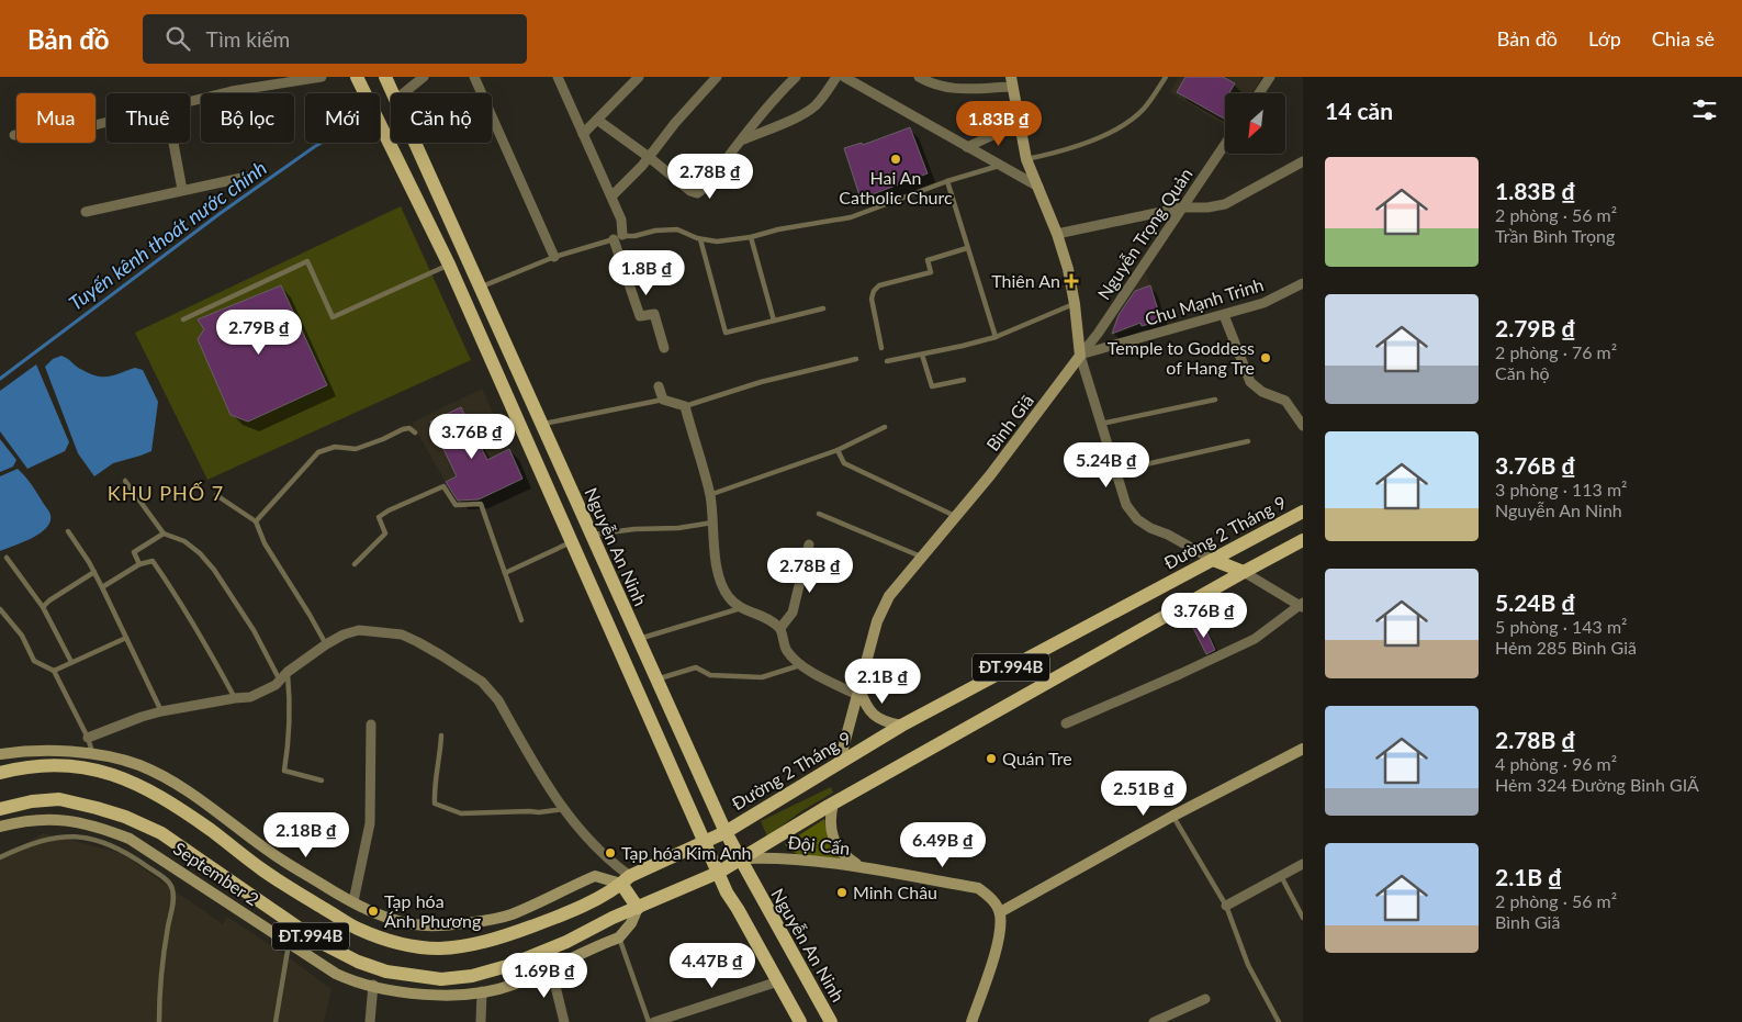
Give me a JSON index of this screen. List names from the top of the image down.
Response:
{
  "streets": {
    "main road": [
      "Đường 2 Tháng 9",
      "Nguyễn An Ninh",
      "ĐT.994B",
      "September 2"
    ],
    "street": [
      "Nguyễn Trọng Quản",
      "Chu Mạnh Trinh",
      "Bình Giã",
      "Đội Cấn"
    ]
  },
  "crossings": [
    ["Nguyễn Trọng Quản", "Chu Mạnh Trinh"],
    ["Nguyễn Trọng Quản", "Bình Giã"],
    ["Chu Mạnh Trinh", "Bình Giã"],
    ["Bình Giã", "Đường 2 Tháng 9"],
    ["Đường 2 Tháng 9", "Nguyễn An Ninh"],
    ["Đường 2 Tháng 9", "September 2"],
    ["Nguyễn An Ninh", "ĐT.994B"],
    ["Nguyễn An Ninh", "Đội Cấn"],
    ["Nguyễn An Ninh", "September 2"],
    ["ĐT.994B", "Đội Cấn"],
    ["ĐT.994B", "September 2"]
  ],
  "districts": ["KHU PHỐ 7"],
  "water": ["Tuyến kênh thoát nước chính"],
  "places": {
    "other": [
      "Hai An Catholic Churc",
      "Temple to Goddess of Hang Tre",
      "Quán Tre",
      "Tạp hóa Kim Anh",
      "Minh Châu",
      "Tạp hóa Ánh Phương"
    ],
    "health": ["Thiên An"]
  },
  "north": "bottom left",
  "page": {
    "header": "Bản đồ",
    "search": "Tìm kiếm",
    "nav": ["Bản đồ", "Lớp", "Chia sẻ"],
    "heading": "14 căn",
    "chip": [
      "Mua",
      "Thuê",
      "Bộ lọc",
      "Mới",
      "Căn hộ"
    ],
    "price": [
      "1.83B ₫",
      "2.78B ₫",
      "1.8B ₫",
      "2.79B ₫",
      "3.76B ₫",
      "5.24B ₫",
      "2.78B ₫",
      "3.76B ₫",
      "2.1B ₫",
      "2.51B ₫",
      "2.18B ₫",
      "6.49B ₫",
      "4.47B ₫",
      "1.69B ₫"
    ],
    "list": [
      {
        "name": "1.83B ₫",
        "note": "2 phòng · 56 m² · Trần Bình Trọng"
      },
      {
        "name": "2.79B ₫",
        "note": "2 phòng · 76 m² · Căn hộ"
      },
      {
        "name": "3.76B ₫",
        "note": "3 phòng · 113 m² · Nguyễn An Ninh"
      },
      {
        "name": "5.24B ₫",
        "note": "5 phòng · 143 m² · Hẻm 285 Bình Giã"
      },
      {
        "name": "2.78B ₫",
        "note": "4 phòng · 96 m² · Hẻm 324 Đường Binh GIÃ"
      },
      {
        "name": "2.1B ₫",
        "note": "2 phòng · 56 m² · Bình Giã"
      }
    ]
  }
}
